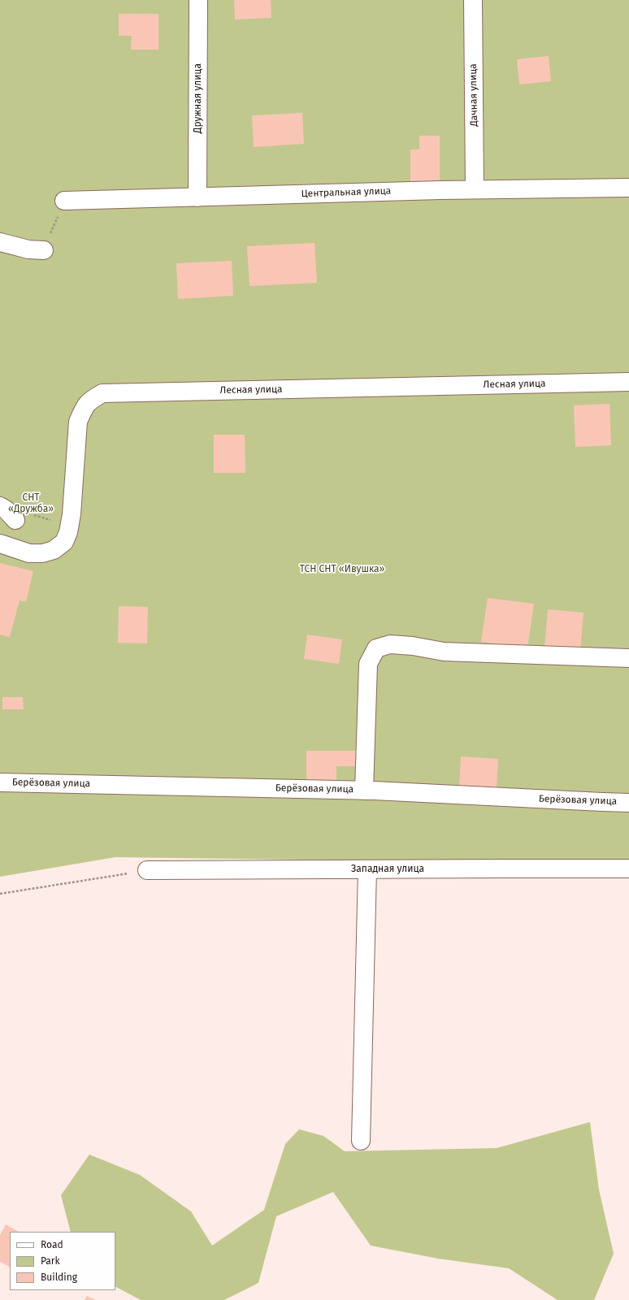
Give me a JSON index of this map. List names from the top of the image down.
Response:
{
  "streets": {
    "street": [
      "Дачная улица",
      "Дружная улица",
      "Центральная улица",
      "Лесная улица",
      "Берёзовая улица",
      "Западная улица"
    ]
  },
  "crossings": [
    ["Дачная улица", "Центральная улица"],
    ["Дружная улица", "Центральная улица"]
  ],
  "parks": ["СНТ «Дружба»", "ТСН СНТ «Ивушка»"],
  "legend": ["Road", "Park", "Building"]
}
